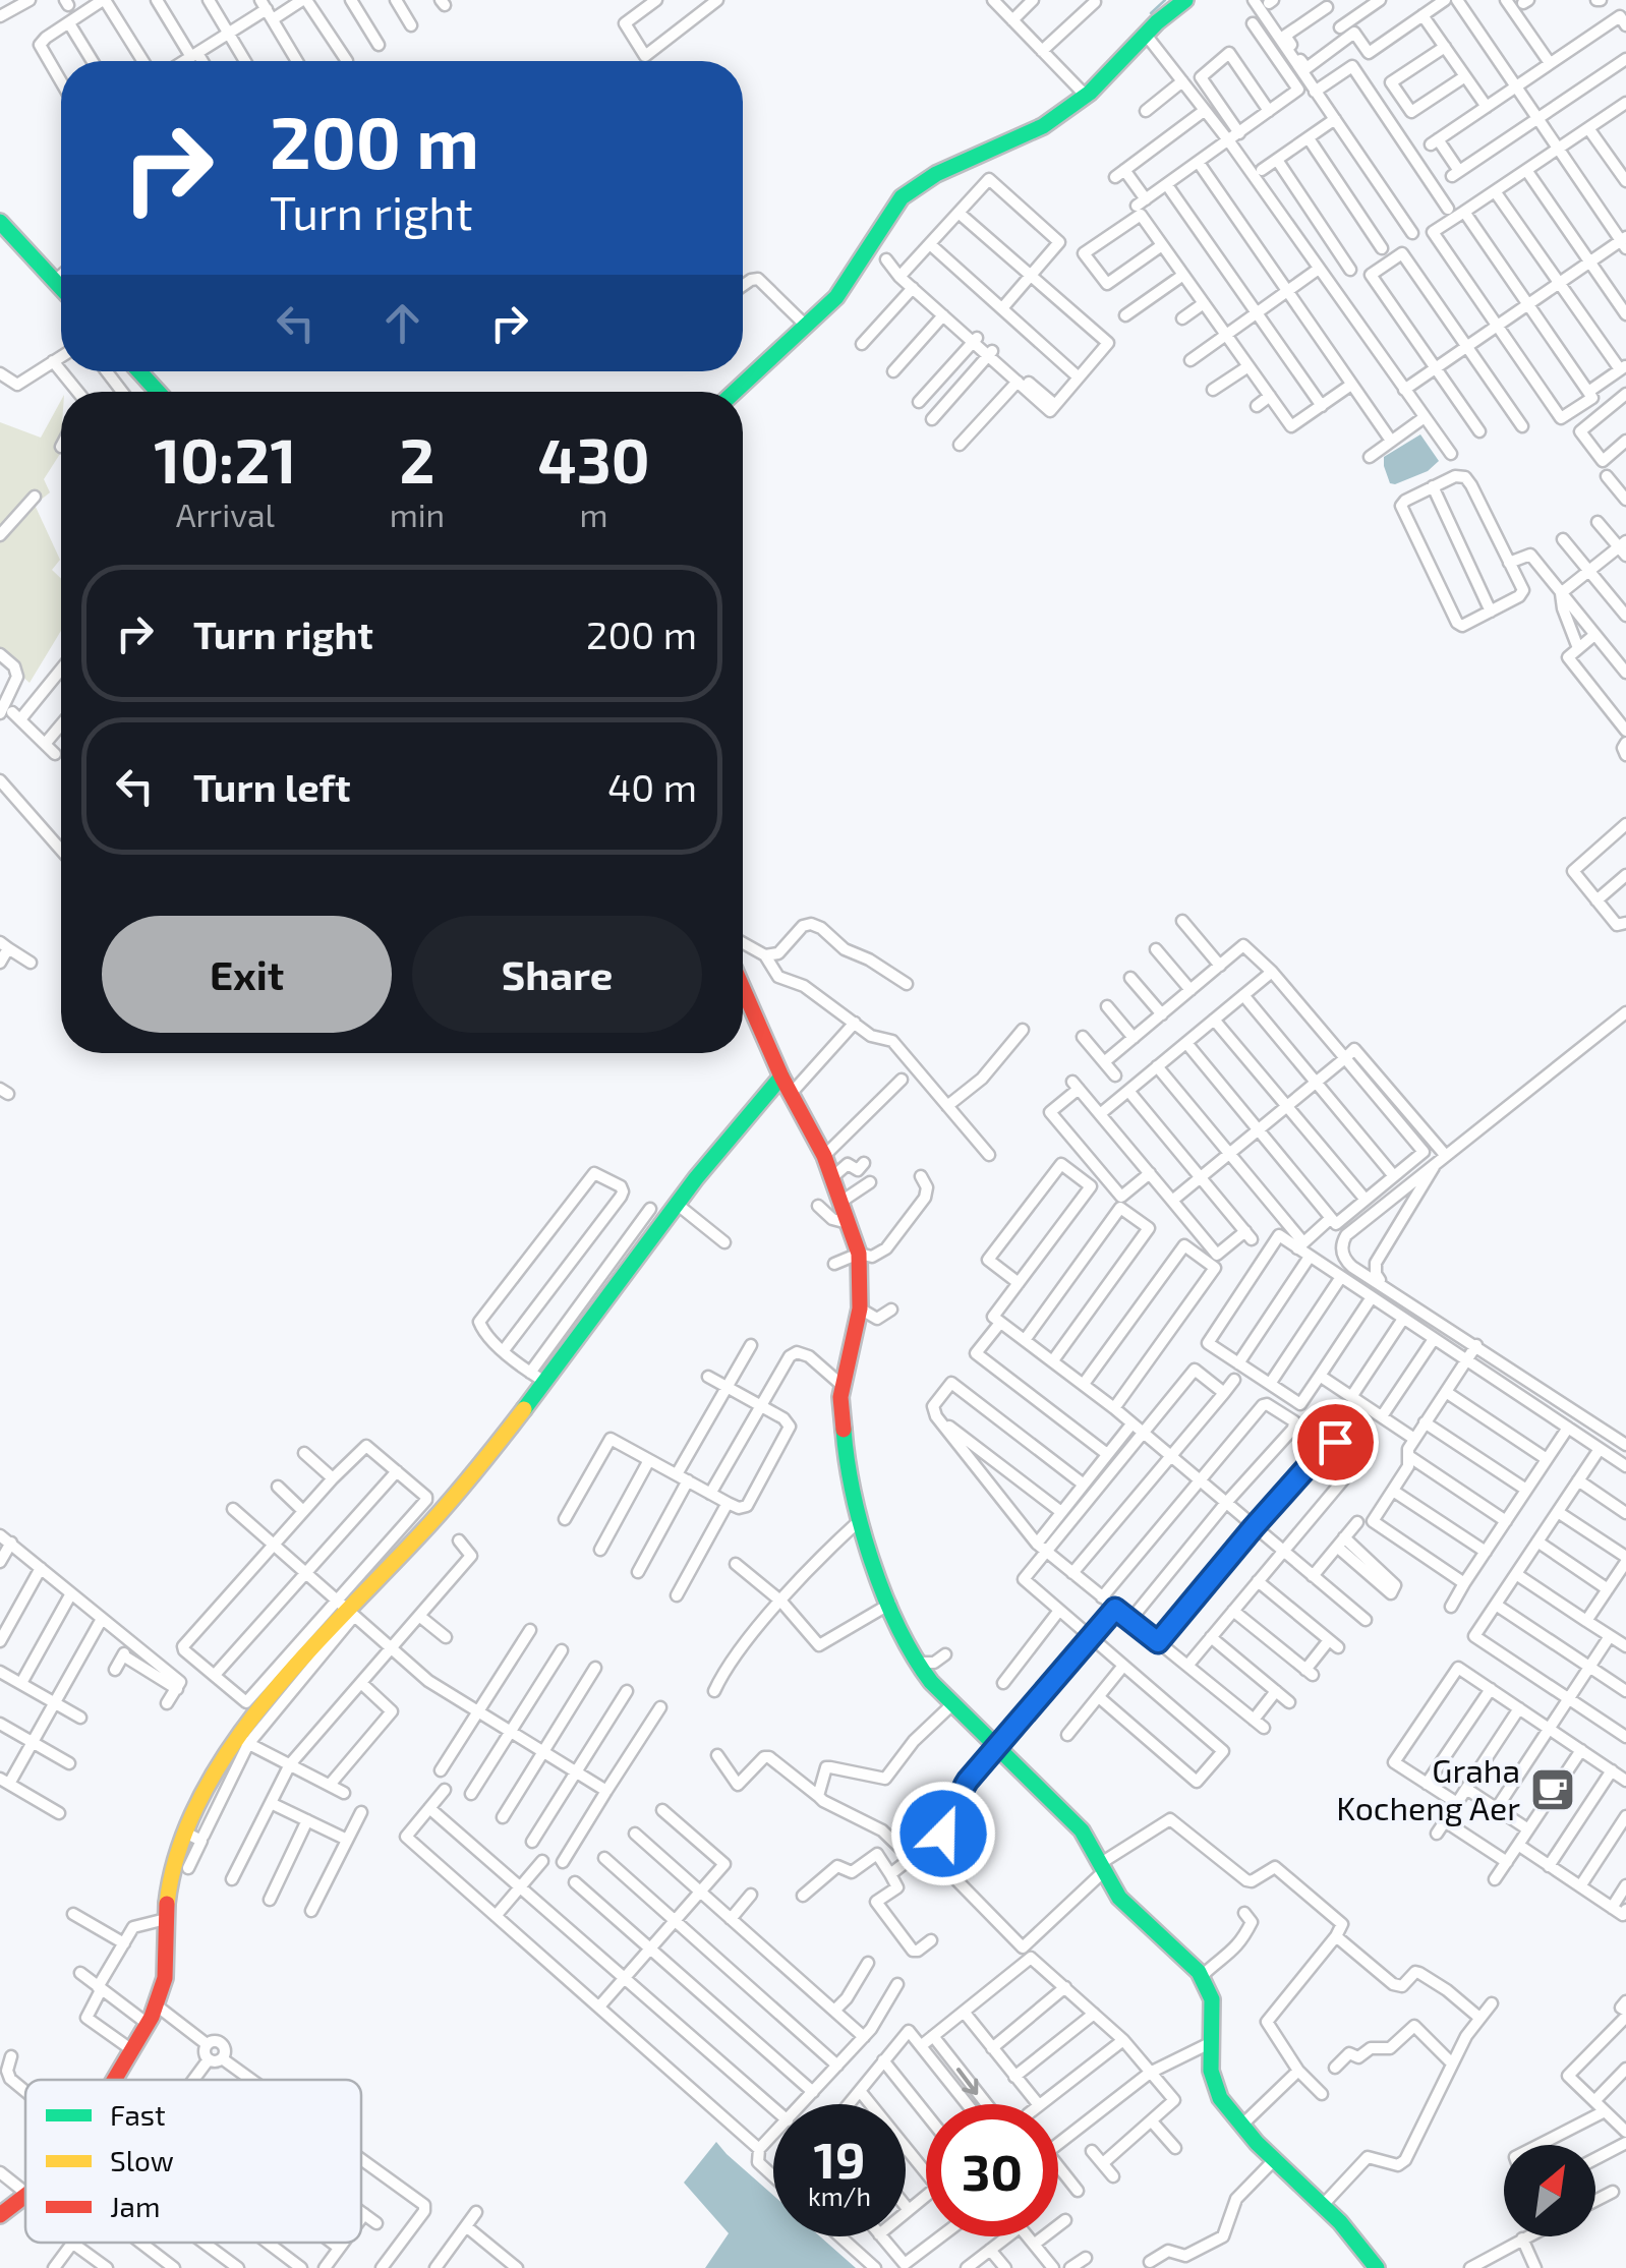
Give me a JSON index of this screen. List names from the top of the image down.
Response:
{
  "places": {
    "cafe": ["Graha Kocheng Aer"]
  },
  "legend": ["Fast", "Slow", "Jam"],
  "north": "top right",
  "page": {
    "turn": ["200 m", "Turn right"],
    "eta": [
      "10:21",
      "Arrival",
      "2",
      "min",
      "430",
      "m"
    ],
    "list": [
      {
        "name": "Turn right",
        "value": "200 m"
      },
      {
        "name": "Turn left",
        "value": "40 m"
      }
    ],
    "buttons": ["Exit", "Share"],
    "speed": "19 km/h",
    "limit": "30"
  }
}
